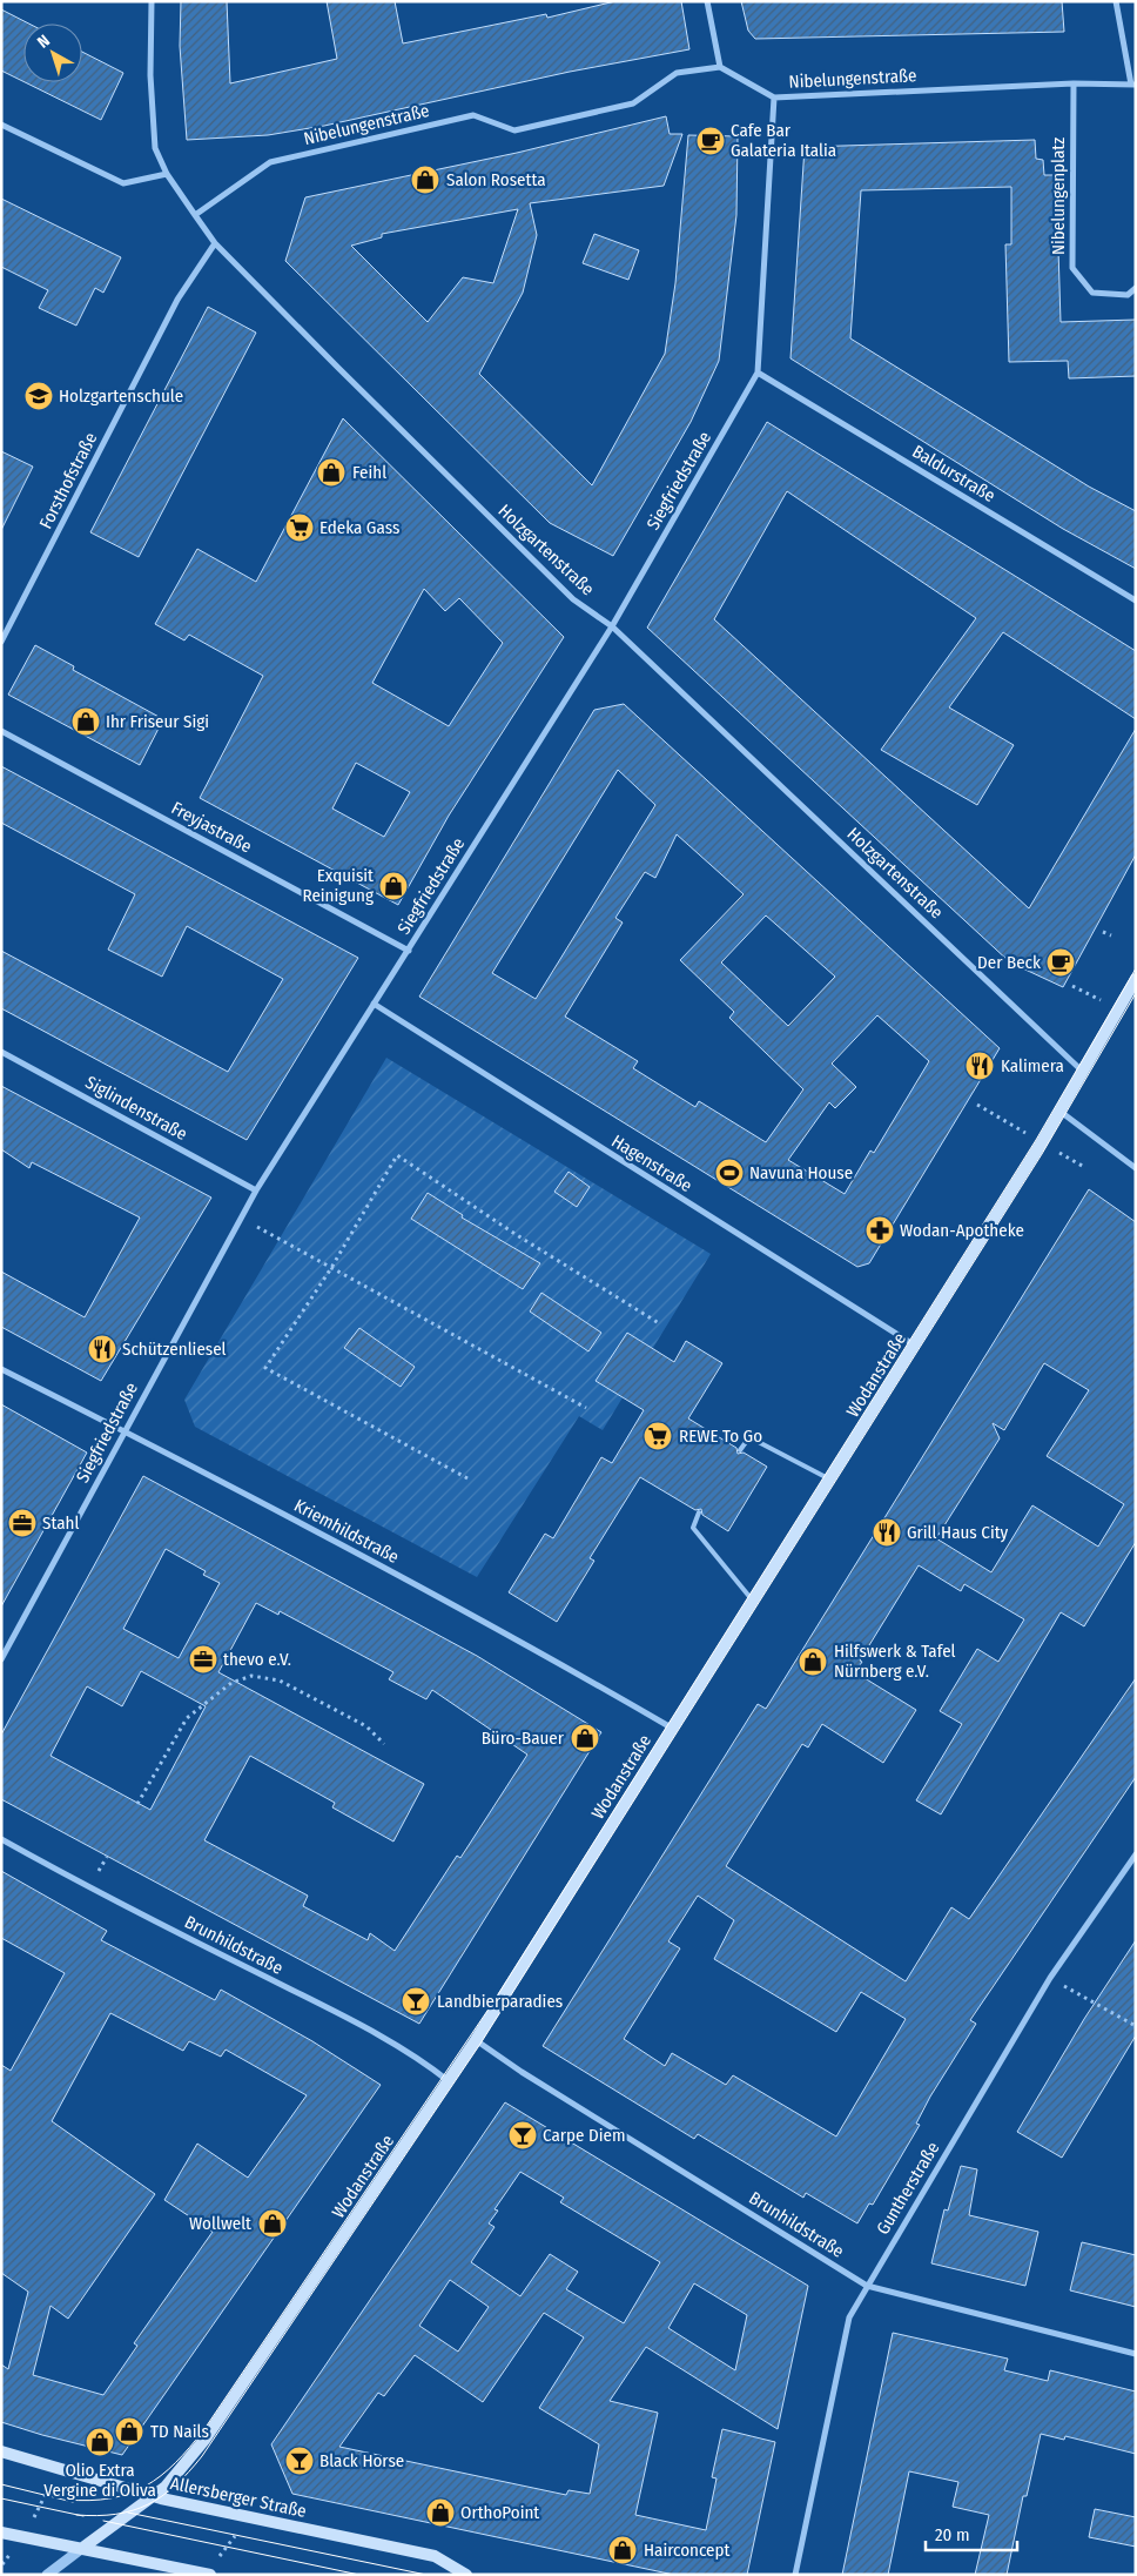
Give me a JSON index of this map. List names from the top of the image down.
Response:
{
  "streets": {
    "main road": ["Wodanstraße", "Allersberger Straße"],
    "street": [
      "Nibelungenstraße",
      "Nibelungenplatz",
      "Baldurstraße",
      "Forsthofstraße",
      "Siegfriedstraße",
      "Holzgartenstraße",
      "Freyjastraße",
      "Siglindenstraße",
      "Hagenstraße",
      "Kriemhildstraße",
      "Brunhildstraße",
      "Guntherstraße"
    ]
  },
  "crossings": [
    ["Nibelungenstraße", "Nibelungenplatz"],
    ["Nibelungenstraße", "Siegfriedstraße"],
    ["Nibelungenstraße", "Holzgartenstraße"],
    ["Baldurstraße", "Siegfriedstraße"],
    ["Forsthofstraße", "Holzgartenstraße"],
    ["Siegfriedstraße", "Holzgartenstraße"],
    ["Siegfriedstraße", "Freyjastraße"],
    ["Siegfriedstraße", "Siglindenstraße"],
    ["Siegfriedstraße", "Hagenstraße"],
    ["Siegfriedstraße", "Kriemhildstraße"],
    ["Holzgartenstraße", "Wodanstraße"],
    ["Hagenstraße", "Wodanstraße"],
    ["Wodanstraße", "Kriemhildstraße"],
    ["Wodanstraße", "Brunhildstraße"],
    ["Wodanstraße", "Allersberger Straße"],
    ["Brunhildstraße", "Guntherstraße"]
  ],
  "places": {
    "cafe": ["Cafe Bar Galateria Italia", "Der Beck"],
    "shop": [
      "Salon Rosetta",
      "Feihl",
      "Ihr Friseur Sigi",
      "Exquisit Reinigung",
      "Hilfswerk & Tafel Nürnberg e.V.",
      "Büro-Bauer",
      "Wollwelt",
      "TD Nails",
      "Olio Extra Vergine di Oliva",
      "OrthoPoint",
      "Hairconcept"
    ],
    "school or university": ["Holzgartenschule"],
    "supermarket": ["Edeka Gass", "REWE To Go"],
    "restaurant": ["Kalimera", "Schützenliesel", "Grill Haus City"],
    "sports": ["Navuna House"],
    "pharmacy": ["Wodan-Apotheke"],
    "office": ["Stahl", "thevo e.V."],
    "bar": ["Landbierparadies", "Carpe Diem", "Black Horse"]
  },
  "scale_bar": "20 m",
  "north": "top left"
}
